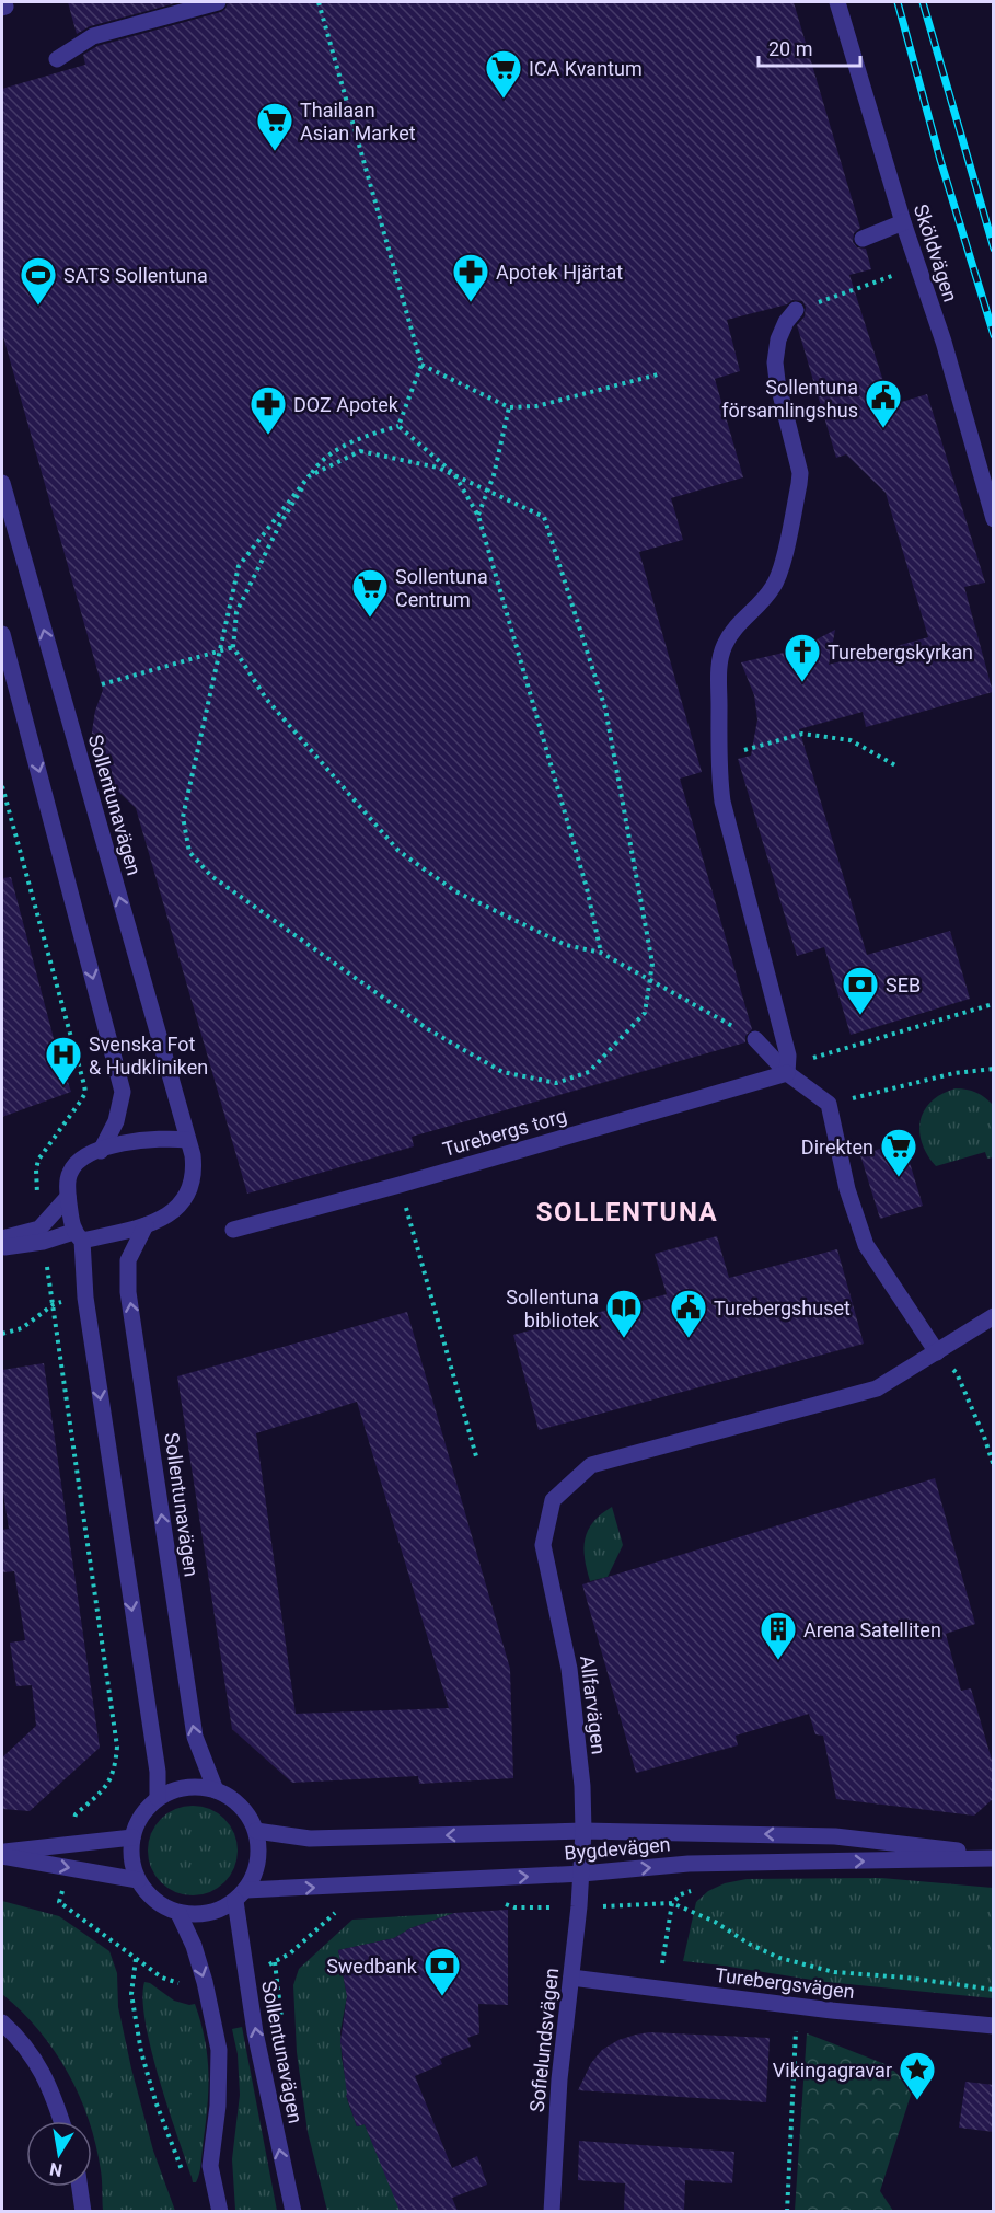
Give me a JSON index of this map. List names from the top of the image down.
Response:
{
  "streets": {
    "street": [
      "Sköldvägen",
      "Sollentunavägen",
      "Turebergs torg",
      "Allfarvägen",
      "Bygdevägen",
      "Turebergsvägen",
      "Sofielundsvägen"
    ]
  },
  "crossings": [
    ["Sollentunavägen", "Bygdevägen"],
    ["Allfarvägen", "Bygdevägen"],
    ["Allfarvägen", "Sofielundsvägen"],
    ["Bygdevägen", "Sofielundsvägen"],
    ["Turebergsvägen", "Sofielundsvägen"]
  ],
  "districts": ["SOLLENTUNA"],
  "places": {
    "supermarket": [
      "ICA Kvantum",
      "Thailaan Asian Market",
      "Sollentuna Centrum",
      "Direkten"
    ],
    "pharmacy": ["Apotek Hjärtat", "DOZ Apotek"],
    "sports": ["SATS Sollentuna"],
    "public building": ["Sollentuna församlingshus", "Turebergshuset"],
    "church": ["Turebergskyrkan"],
    "bank": ["SEB", "Swedbank"],
    "hospital": ["Svenska Fot & Hudkliniken"],
    "library": ["Sollentuna bibliotek"],
    "building": ["Arena Satelliten"],
    "place": ["Vikingagravar"]
  },
  "scale_bar": "20 m",
  "north": "bottom"
}
